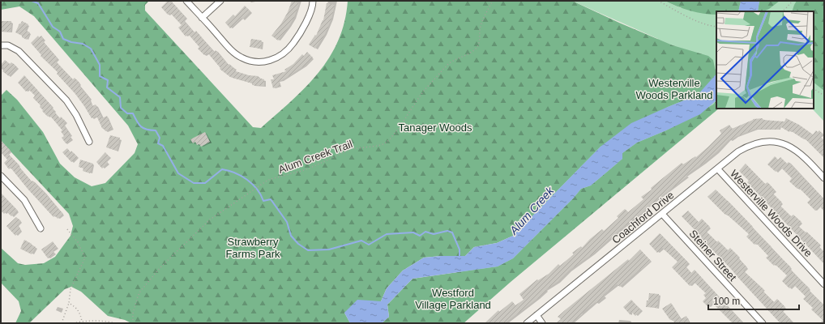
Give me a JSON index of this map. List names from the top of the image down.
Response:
{
  "streets": {
    "street": ["Westerville Woods Drive", "Coachford Drive", "Steiner Street"],
    "path": ["Alum Creek Trail"]
  },
  "crossings": [
    ["Westerville Woods Drive", "Coachford Drive"],
    ["Coachford Drive", "Steiner Street"]
  ],
  "water": ["Alum Creek"],
  "parks": [
    "Westerville Woods Parkland",
    "Tanager Woods",
    "Strawberry Farms Park",
    "Westford Village Parkland"
  ],
  "scale_bar": "100 m"
}
